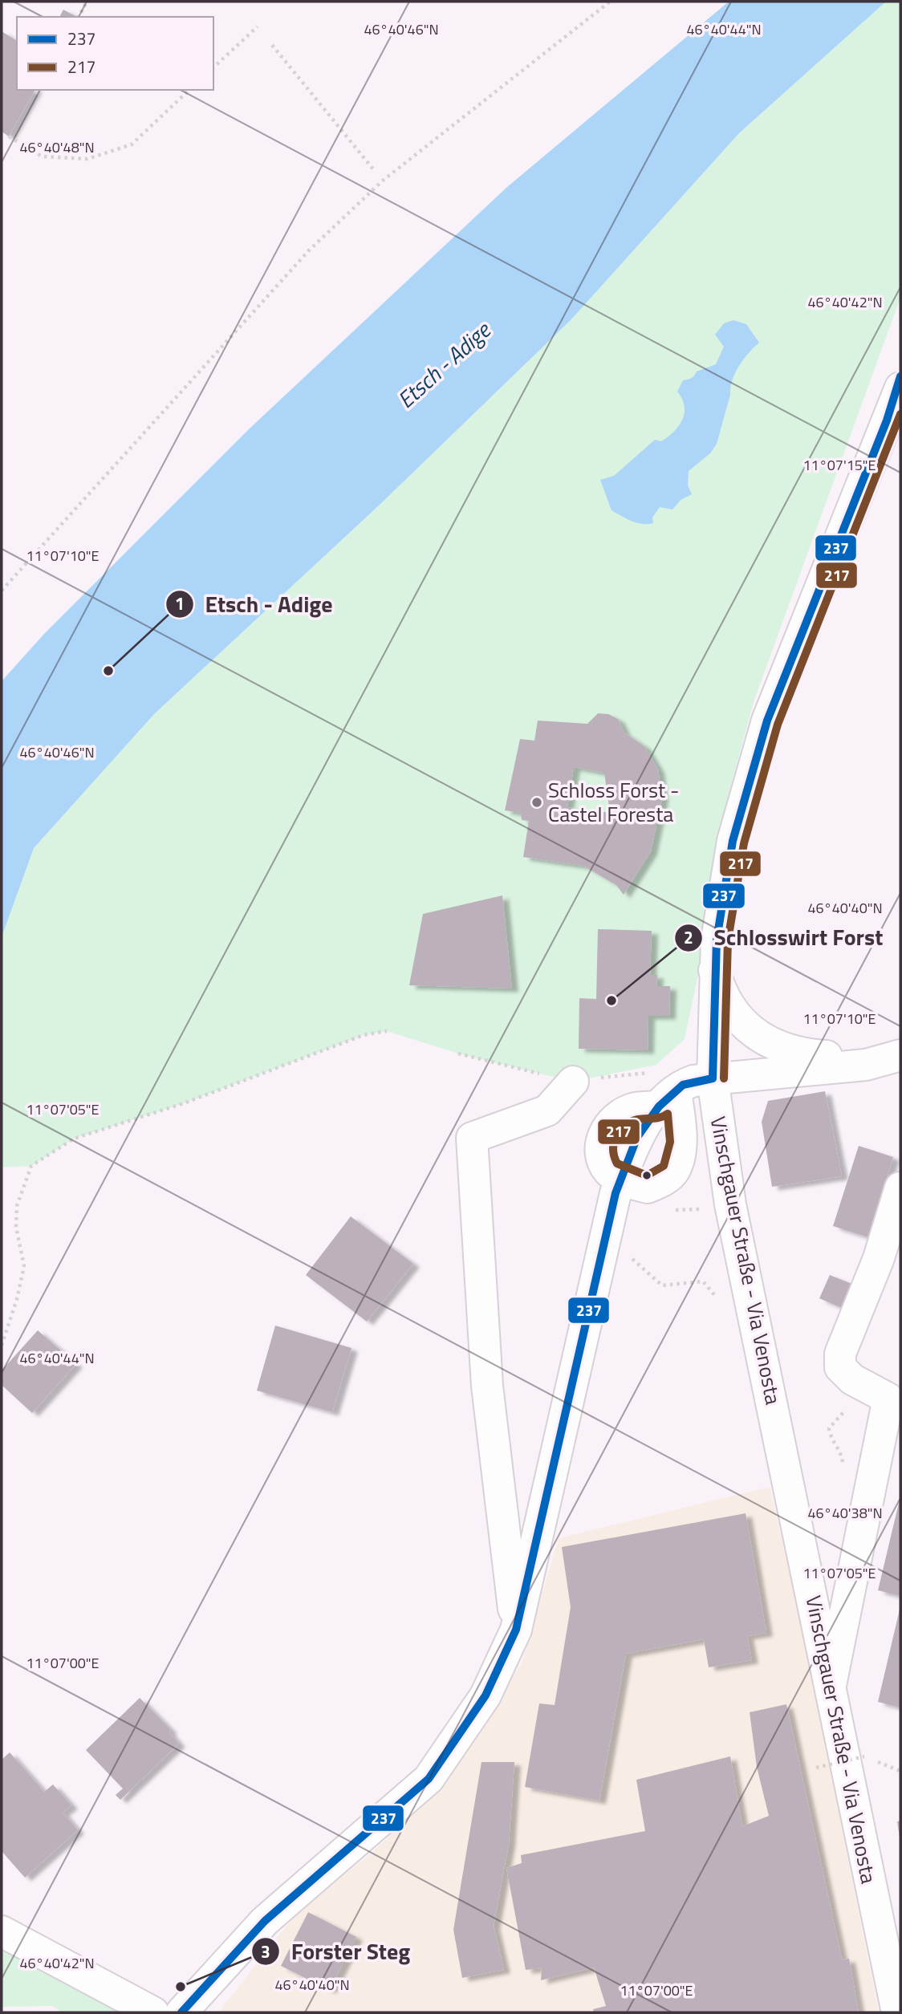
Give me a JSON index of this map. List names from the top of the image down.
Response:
{
  "streets": {
    "main road": ["Vinschgauer Straße - Via Venosta"]
  },
  "water": ["Etsch - Adige"],
  "places": [
    "Etsch - Adige",
    "Schloss Forst - Castel Foresta",
    "Schlosswirt Forst",
    "Forster Steg"
  ],
  "lines": ["transit line 237", "transit line 217"],
  "legend": ["237", "217"],
  "coordinates": [
    "46°40'46\"N",
    "46°40'44\"N",
    "46°40'48\"N",
    "46°40'42\"N",
    "11°07'15\"E",
    "11°07'10\"E",
    "46°40'40\"N",
    "11°07'05\"E",
    "46°40'38\"N",
    "11°07'00\"E"
  ]
}
